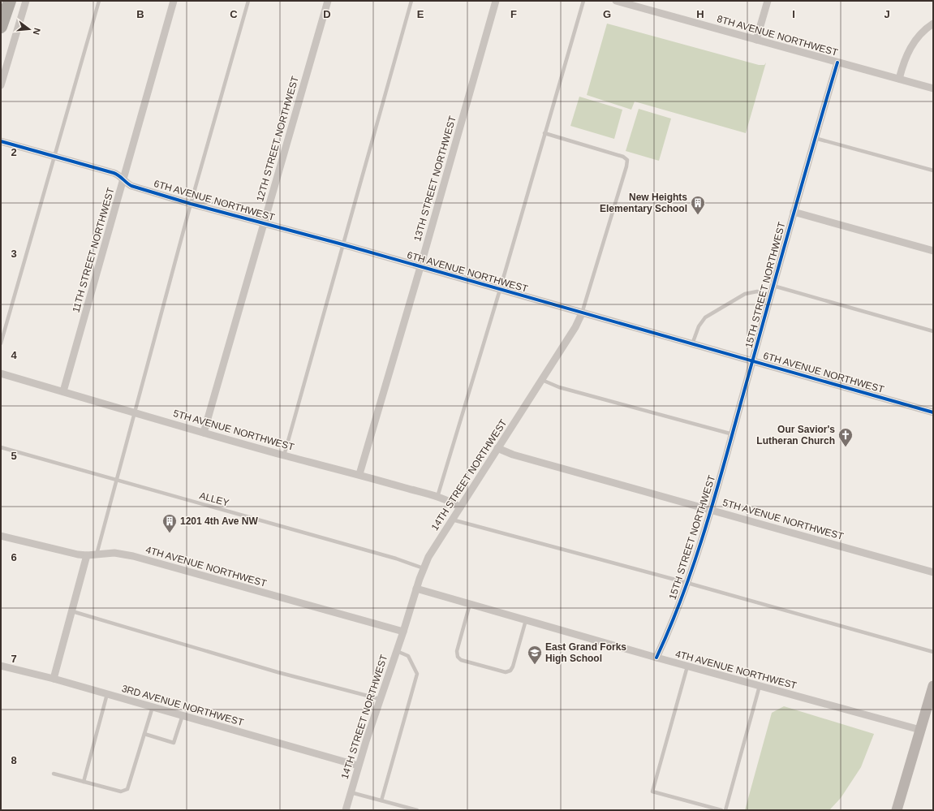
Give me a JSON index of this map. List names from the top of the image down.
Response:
{
  "streets": {
    "street": [
      "8TH AVENUE NORTHWEST",
      "12TH STREET NORTHWEST",
      "13TH STREET NORTHWEST",
      "6TH AVENUE NORTHWEST",
      "11TH STREET NORTHWEST",
      "15TH STREET NORTHWEST",
      "5TH AVENUE NORTHWEST",
      "14TH STREET NORTHWEST",
      "4TH AVENUE NORTHWEST",
      "3RD AVENUE NORTHWEST"
    ],
    "lane": ["ALLEY"]
  },
  "crossings": [
    ["8TH AVENUE NORTHWEST", "15TH STREET NORTHWEST"],
    ["12TH STREET NORTHWEST", "6TH AVENUE NORTHWEST"],
    ["12TH STREET NORTHWEST", "5TH AVENUE NORTHWEST"],
    ["13TH STREET NORTHWEST", "6TH AVENUE NORTHWEST"],
    ["13TH STREET NORTHWEST", "5TH AVENUE NORTHWEST"],
    ["6TH AVENUE NORTHWEST", "11TH STREET NORTHWEST"],
    ["6TH AVENUE NORTHWEST", "15TH STREET NORTHWEST"],
    ["6TH AVENUE NORTHWEST", "14TH STREET NORTHWEST"],
    ["11TH STREET NORTHWEST", "5TH AVENUE NORTHWEST"],
    ["15TH STREET NORTHWEST", "5TH AVENUE NORTHWEST"],
    ["15TH STREET NORTHWEST", "4TH AVENUE NORTHWEST"],
    ["5TH AVENUE NORTHWEST", "14TH STREET NORTHWEST"],
    ["14TH STREET NORTHWEST", "ALLEY"],
    ["14TH STREET NORTHWEST", "4TH AVENUE NORTHWEST"],
    ["14TH STREET NORTHWEST", "3RD AVENUE NORTHWEST"]
  ],
  "places": {
    "building": ["New Heights Elementary School", "1201 4th Ave NW"],
    "church": ["Our Savior's Lutheran Church"],
    "school or university": ["East Grand Forks High School"]
  },
  "north": "right",
  "grid": {
    "columns": [
      "B",
      "C",
      "D",
      "E",
      "F",
      "G",
      "H",
      "I",
      "J"
    ],
    "rows": [
      "2",
      "3",
      "4",
      "5",
      "6",
      "7",
      "8"
    ]
  }
}
